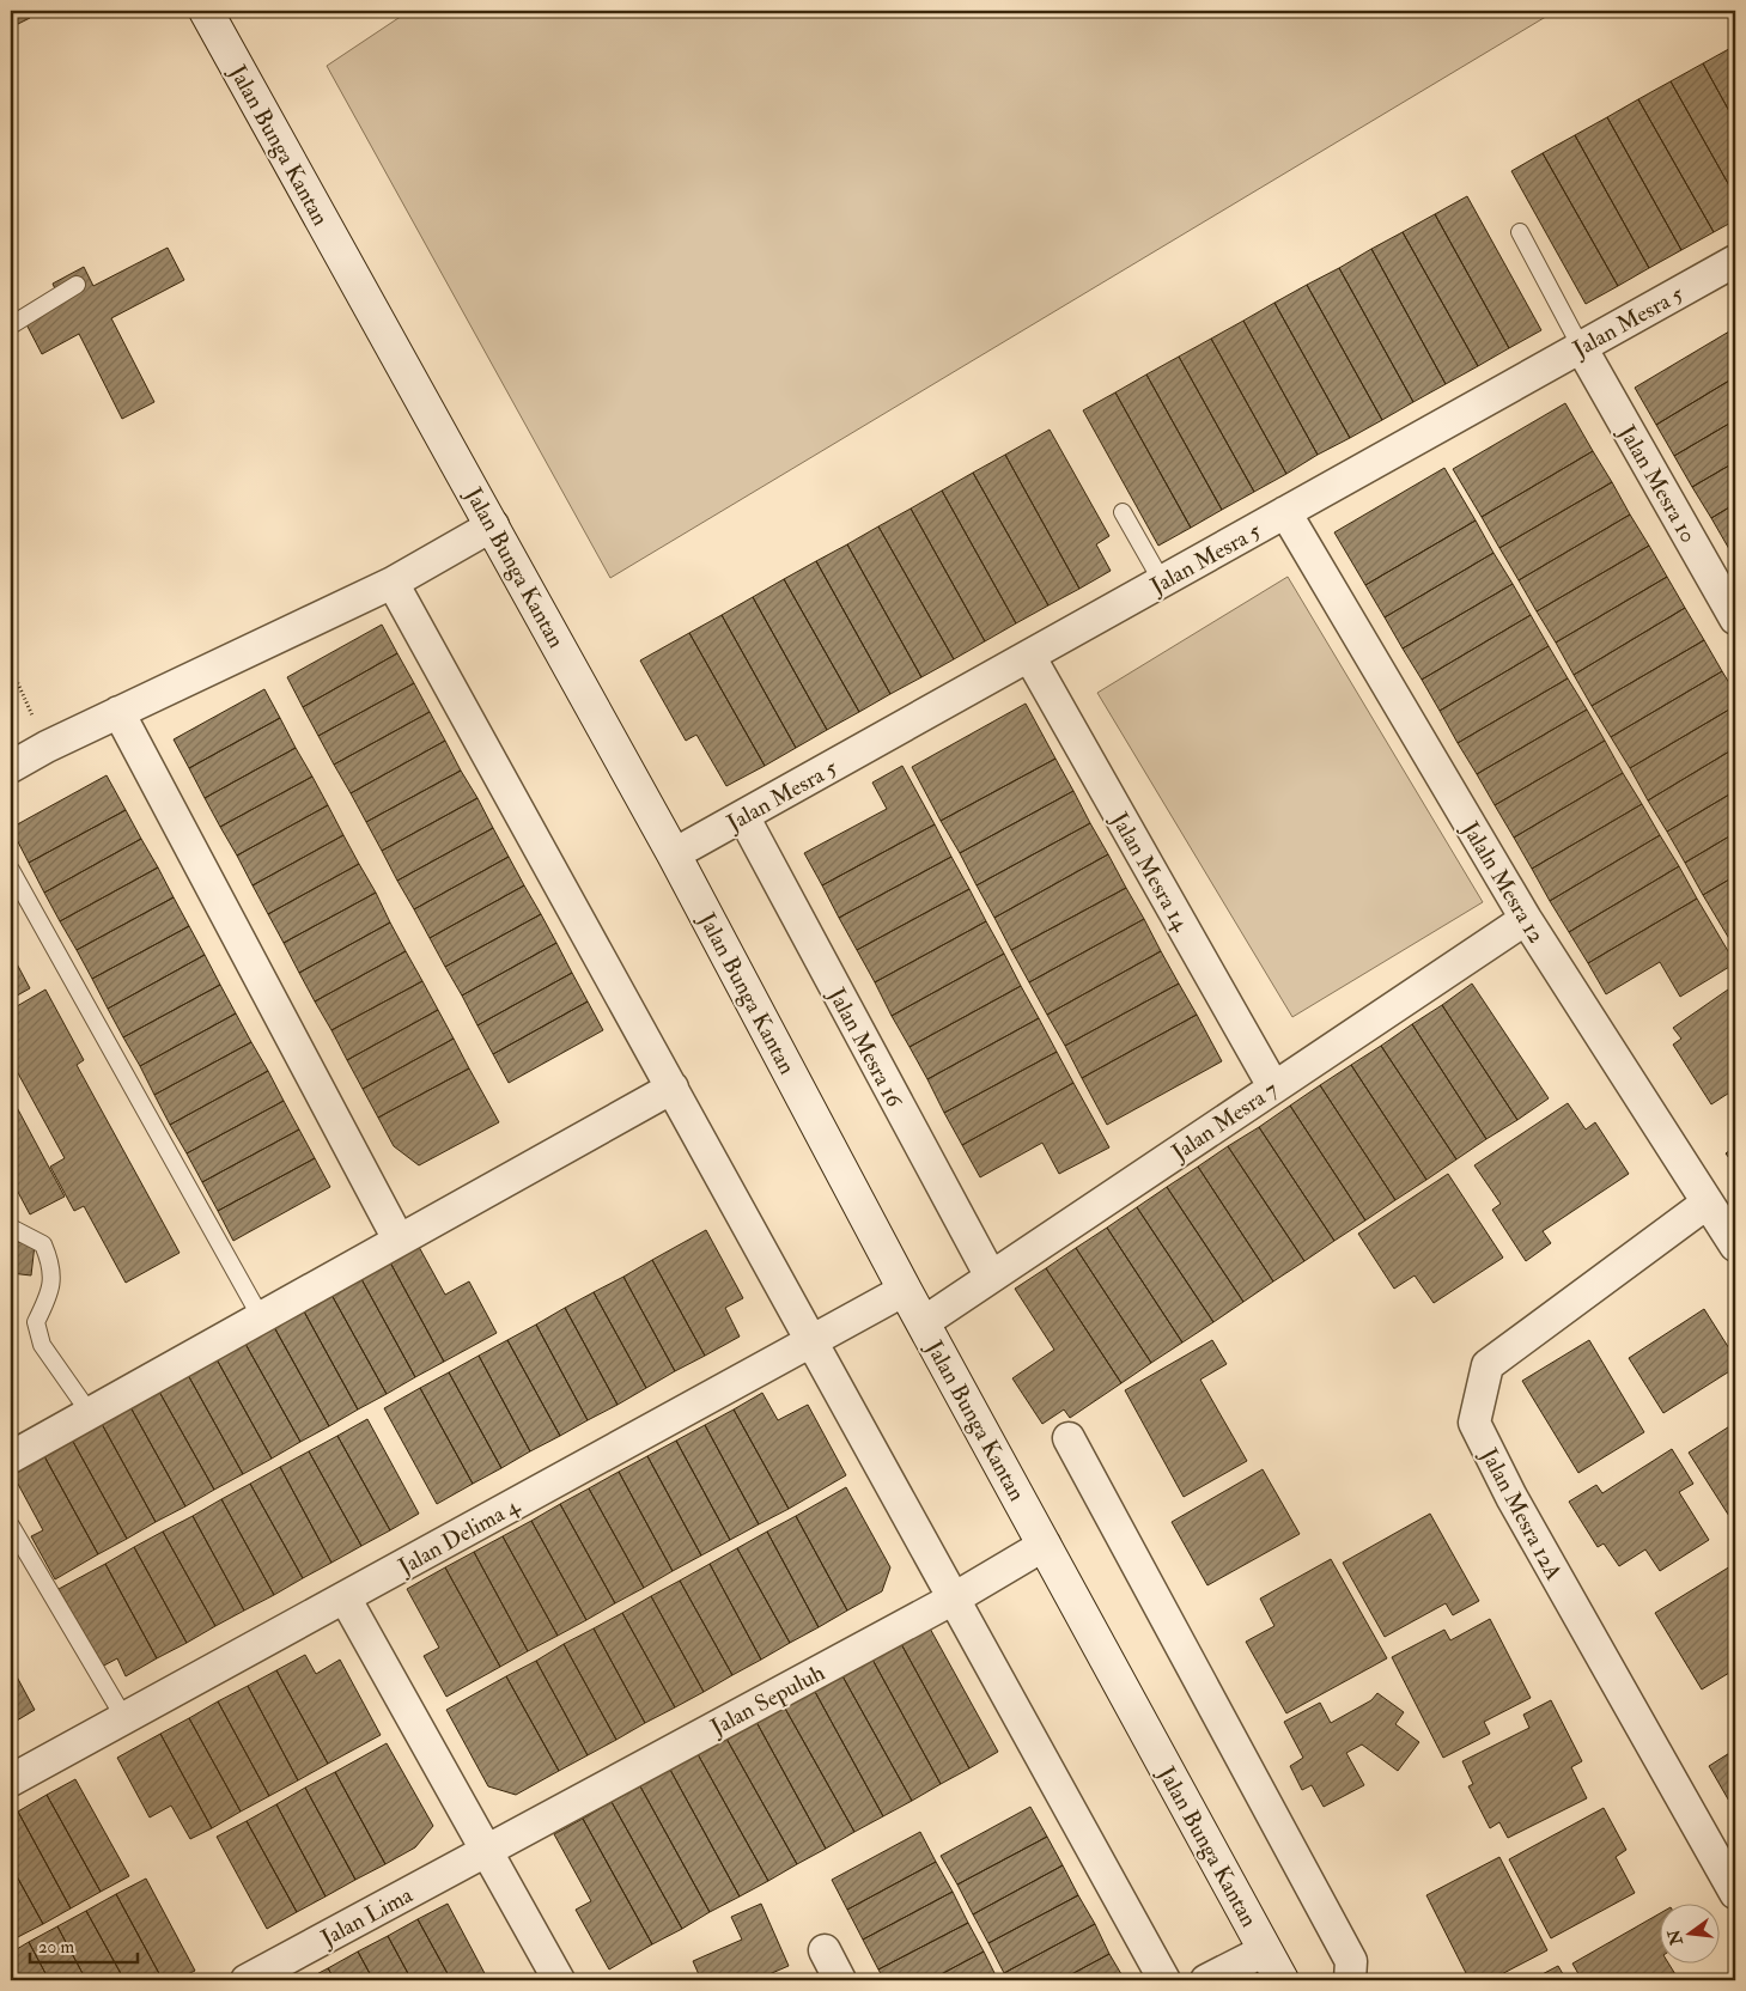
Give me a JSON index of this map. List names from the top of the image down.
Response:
{
  "streets": {
    "street": [
      "Jalan Bunga Kantan",
      "Jalan Mesra 5",
      "Jalan Mesra 10",
      "Jalan Mesra 14",
      "Jalaln Mesra 12",
      "Jalan Mesra 16",
      "Jalan Mesra 7",
      "Jalan Mesra 12A",
      "Jalan Delima 4",
      "Jalan Sepuluh",
      "Jalan Lima"
    ]
  },
  "crossings": [
    ["Jalan Bunga Kantan", "Jalan Mesra 5"],
    ["Jalan Bunga Kantan", "Jalan Mesra 7"],
    ["Jalan Bunga Kantan", "Jalan Delima 4"],
    ["Jalan Bunga Kantan", "Jalan Sepuluh"],
    ["Jalan Mesra 5", "Jalan Mesra 10"],
    ["Jalan Mesra 5", "Jalan Mesra 14"],
    ["Jalan Mesra 5", "Jalaln Mesra 12"],
    ["Jalan Mesra 5", "Jalan Mesra 16"],
    ["Jalan Mesra 14", "Jalan Mesra 7"],
    ["Jalaln Mesra 12", "Jalan Mesra 7"],
    ["Jalaln Mesra 12", "Jalan Mesra 12A"],
    ["Jalan Mesra 16", "Jalan Mesra 7"],
    ["Jalan Sepuluh", "Jalan Lima"]
  ],
  "scale_bar": "20 m",
  "north": "left"
}
